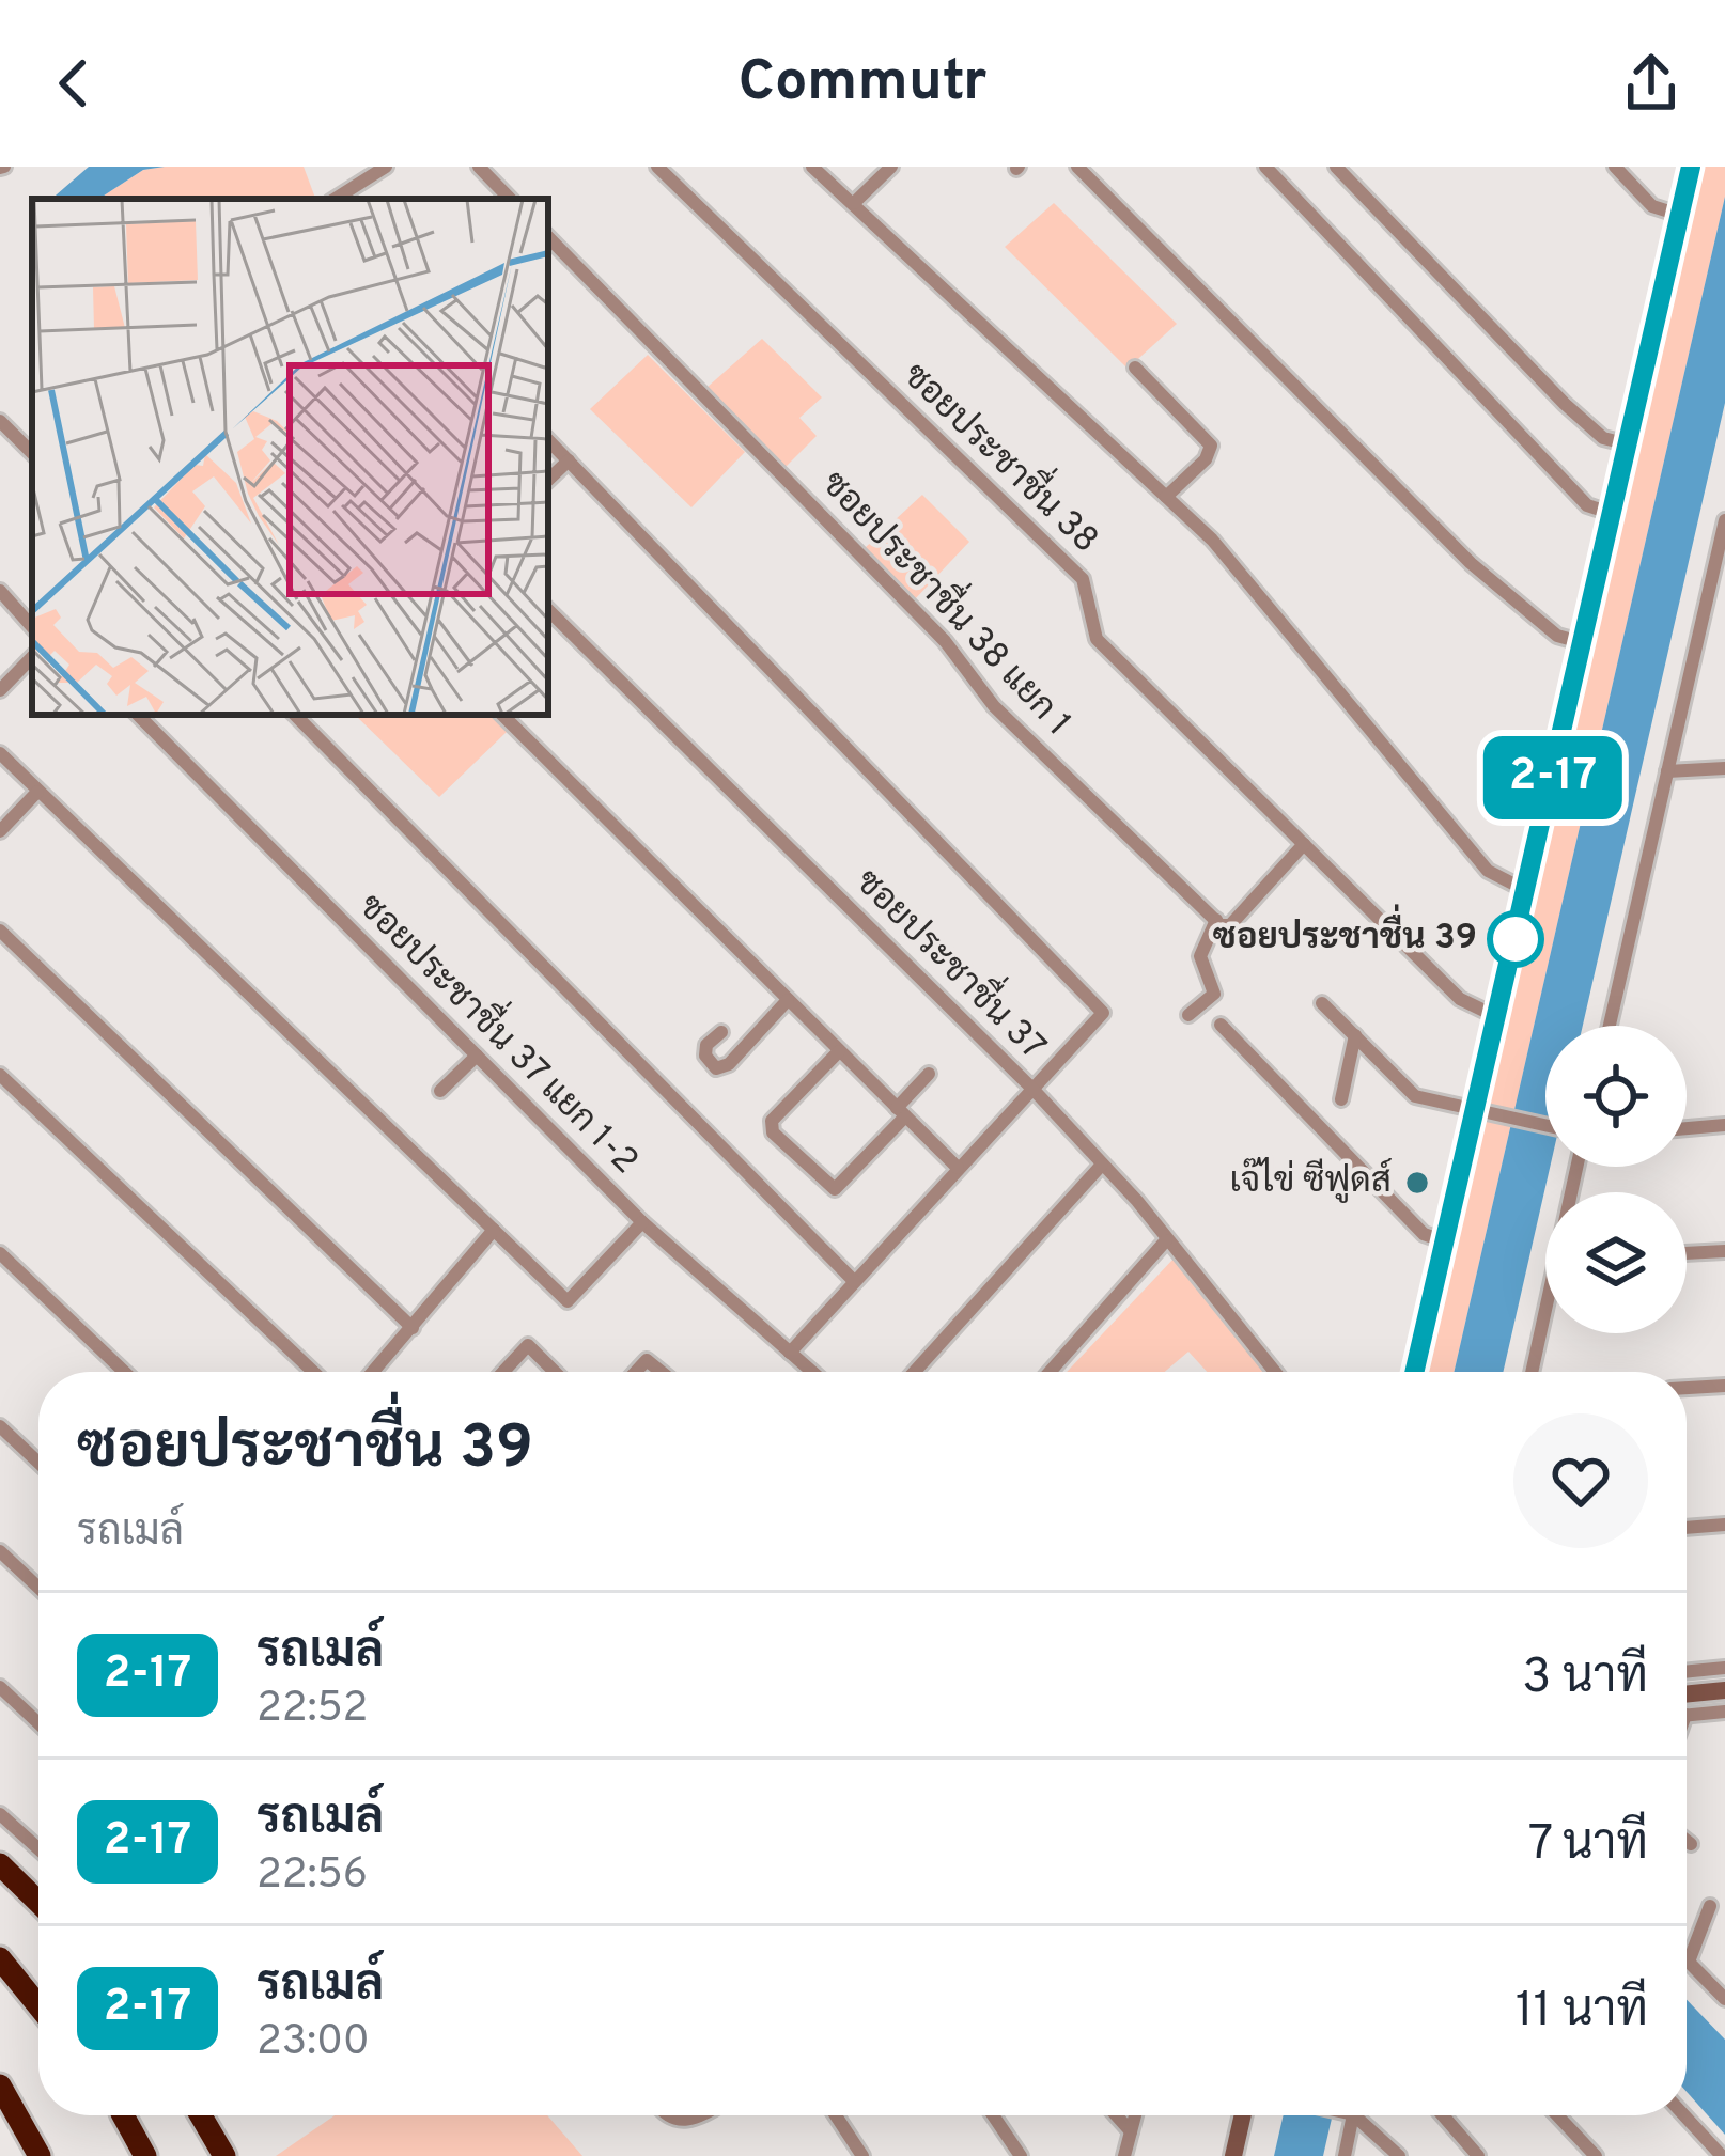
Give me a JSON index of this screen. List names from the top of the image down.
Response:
{
  "streets": {
    "street": [
      "ซอยประชาชื่น 38",
      "ซอยประชาชื่น 38 แยก 1",
      "ซอยประชาชื่น 37",
      "ซอยประชาชื่น 37 แยก 1-2"
    ]
  },
  "places": ["ซอยประชาชื่น 39", "เจ๊ไข่ ซีฟูดส์"],
  "lines": ["bus line 2-17"],
  "page": {
    "header": "Commutr",
    "on_map": "2-17",
    "heading": ["ซอยประชาชื่น 39", "รถเมล์"],
    "list": [
      {
        "mark": "2-17",
        "name": "รถเมล์",
        "note": "22:52",
        "value": "3 นาที"
      },
      {
        "mark": "2-17",
        "name": "รถเมล์",
        "note": "22:56",
        "value": "7 นาที"
      },
      {
        "mark": "2-17",
        "name": "รถเมล์",
        "note": "23:00",
        "value": "11 นาที"
      }
    ]
  }
}
